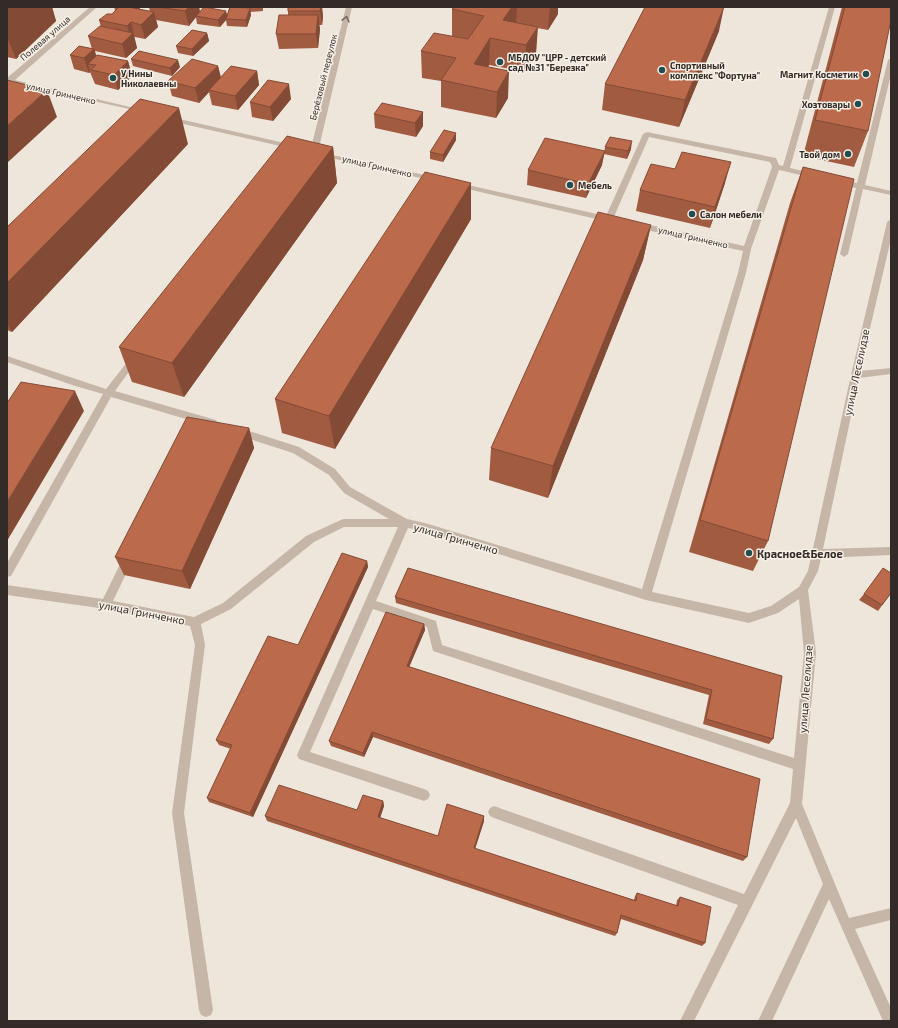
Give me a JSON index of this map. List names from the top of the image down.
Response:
{
  "streets": {
    "street": [
      "Полевая улица",
      "Берёзовый переулок",
      "улица Гринченко",
      "улица Леселидзе"
    ]
  },
  "crossings": [
    ["Полевая улица", "улица Гринченко"],
    ["Берёзовый переулок", "улица Гринченко"],
    ["улица Гринченко", "улица Леселидзе"]
  ],
  "one_way": ["Берёзовый переулок"],
  "places": [
    "МБДОУ \"ЦРР - детский сад №31 \"Березка\"",
    "Спортивный комплекс \"Фортуна\"",
    "Магнит Косметик",
    "У Нины Николаевны",
    "Хозтовары",
    "Твой дом",
    "Мебель",
    "Салон мебели",
    "Красное&Белое"
  ]
}
